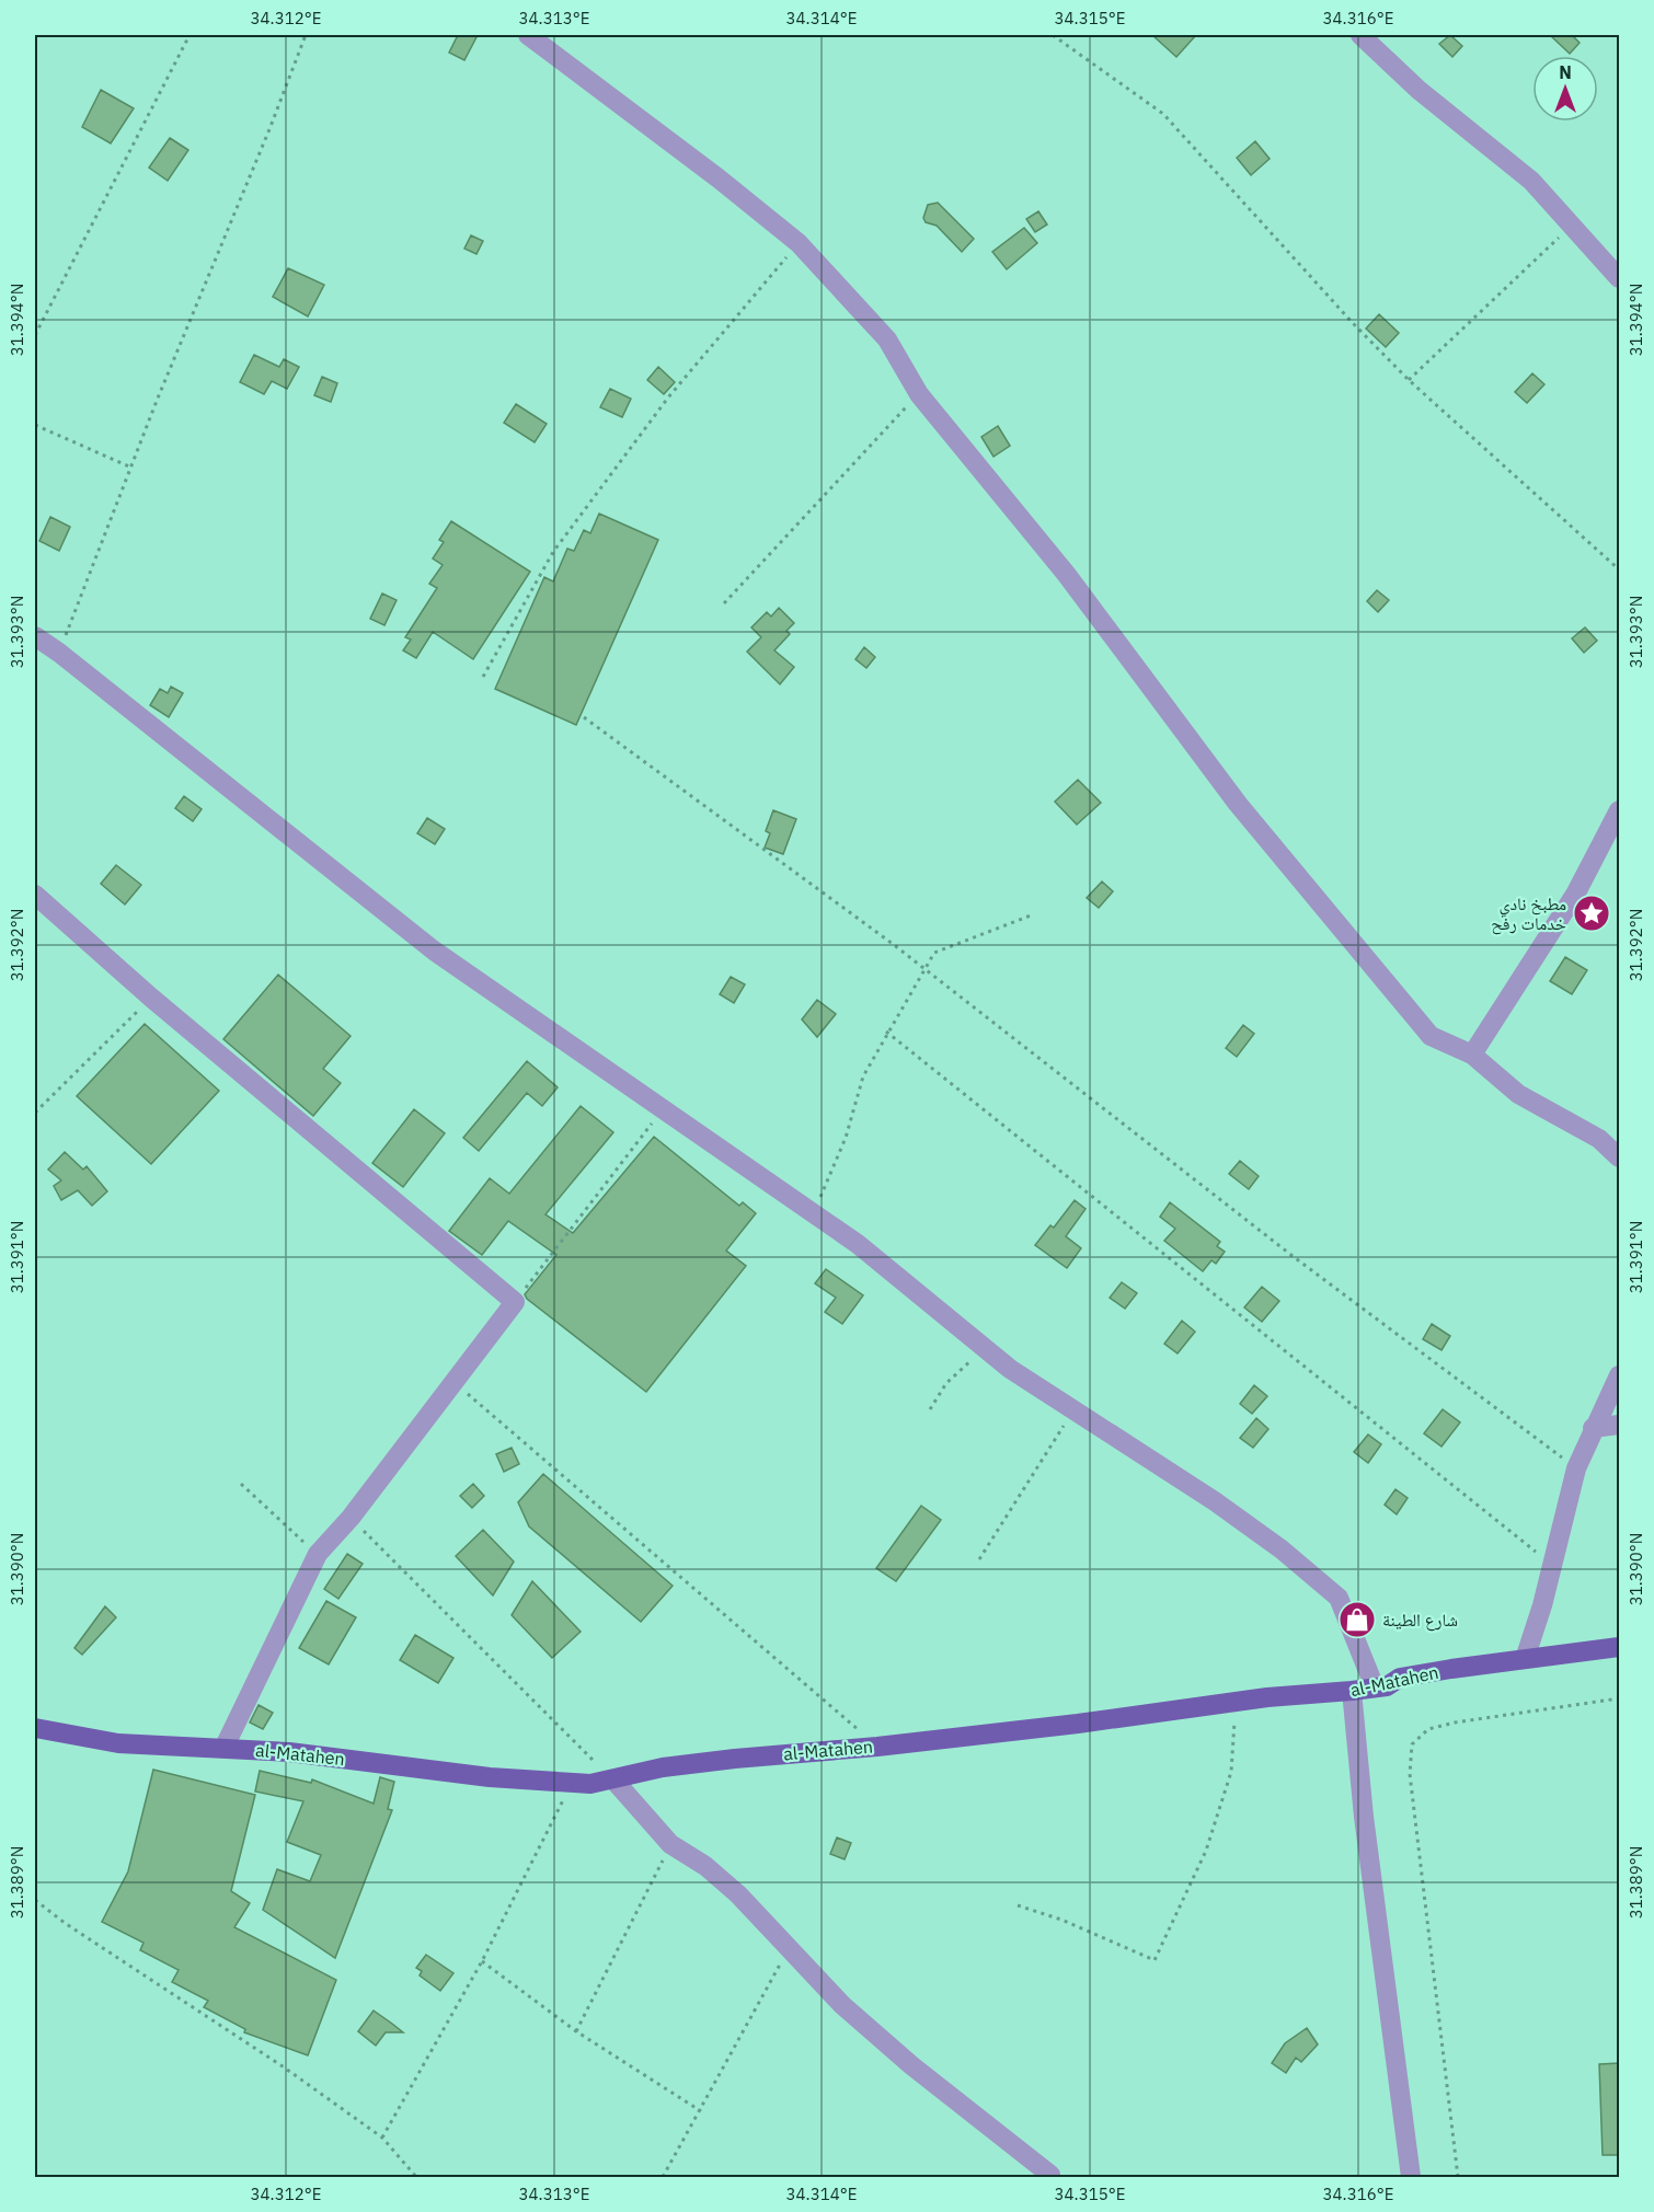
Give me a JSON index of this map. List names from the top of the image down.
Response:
{
  "streets": {
    "main road": ["al-Matahen"]
  },
  "places": {
    "place": ["مطبخ نادي خدمات رفح"],
    "shop": ["شارع الطينة"]
  },
  "north": "top",
  "coordinates": [
    "34.312°E",
    "34.313°E",
    "34.314°E",
    "34.315°E",
    "34.316°E",
    "31.394°N",
    "31.393°N",
    "31.392°N",
    "31.391°N",
    "31.390°N",
    "31.389°N"
  ]
}
